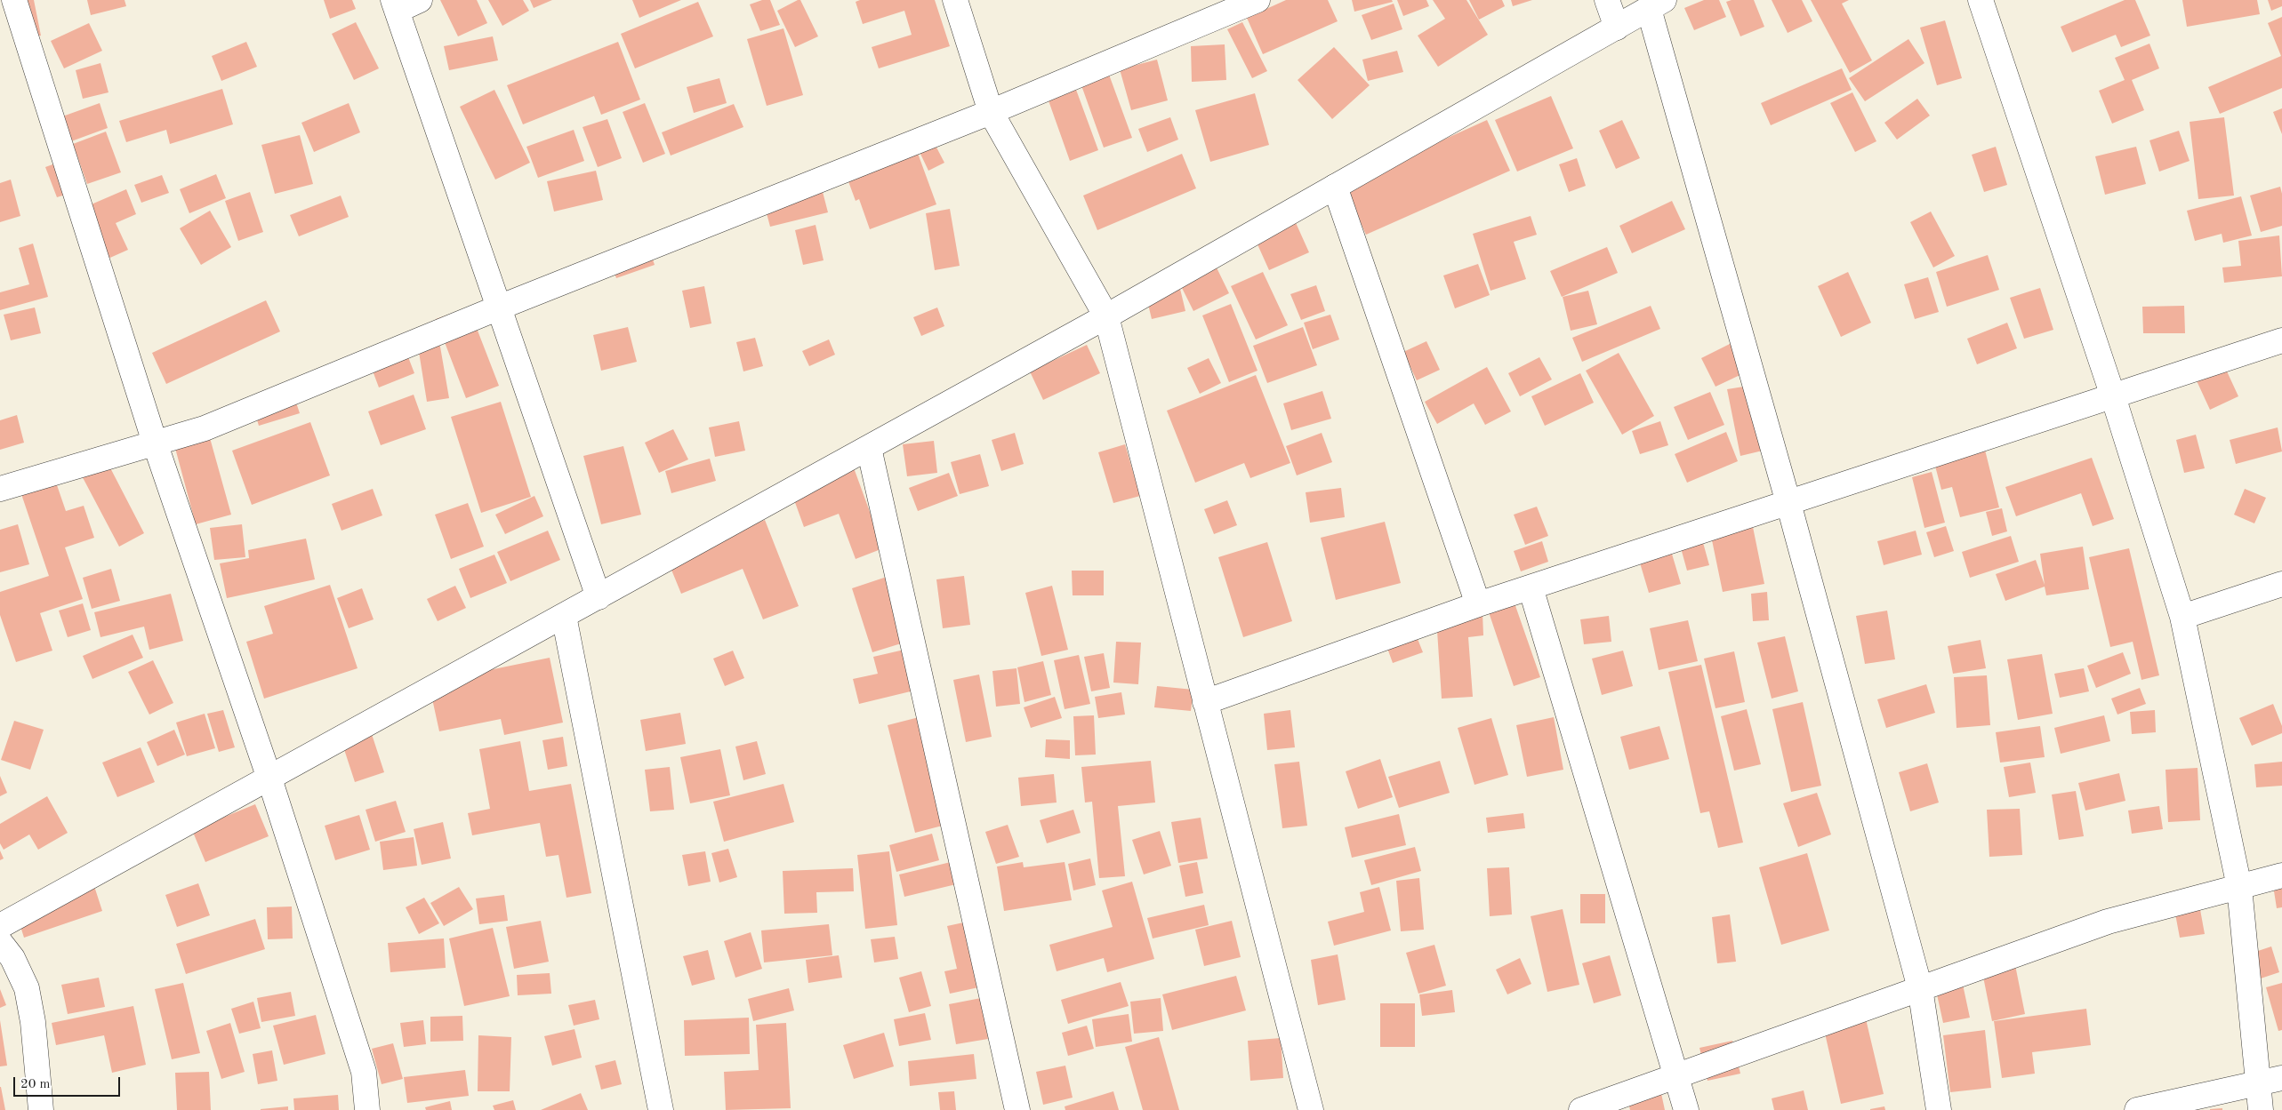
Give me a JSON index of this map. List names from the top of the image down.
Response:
{
  "scale_bar": "20 m"
}
